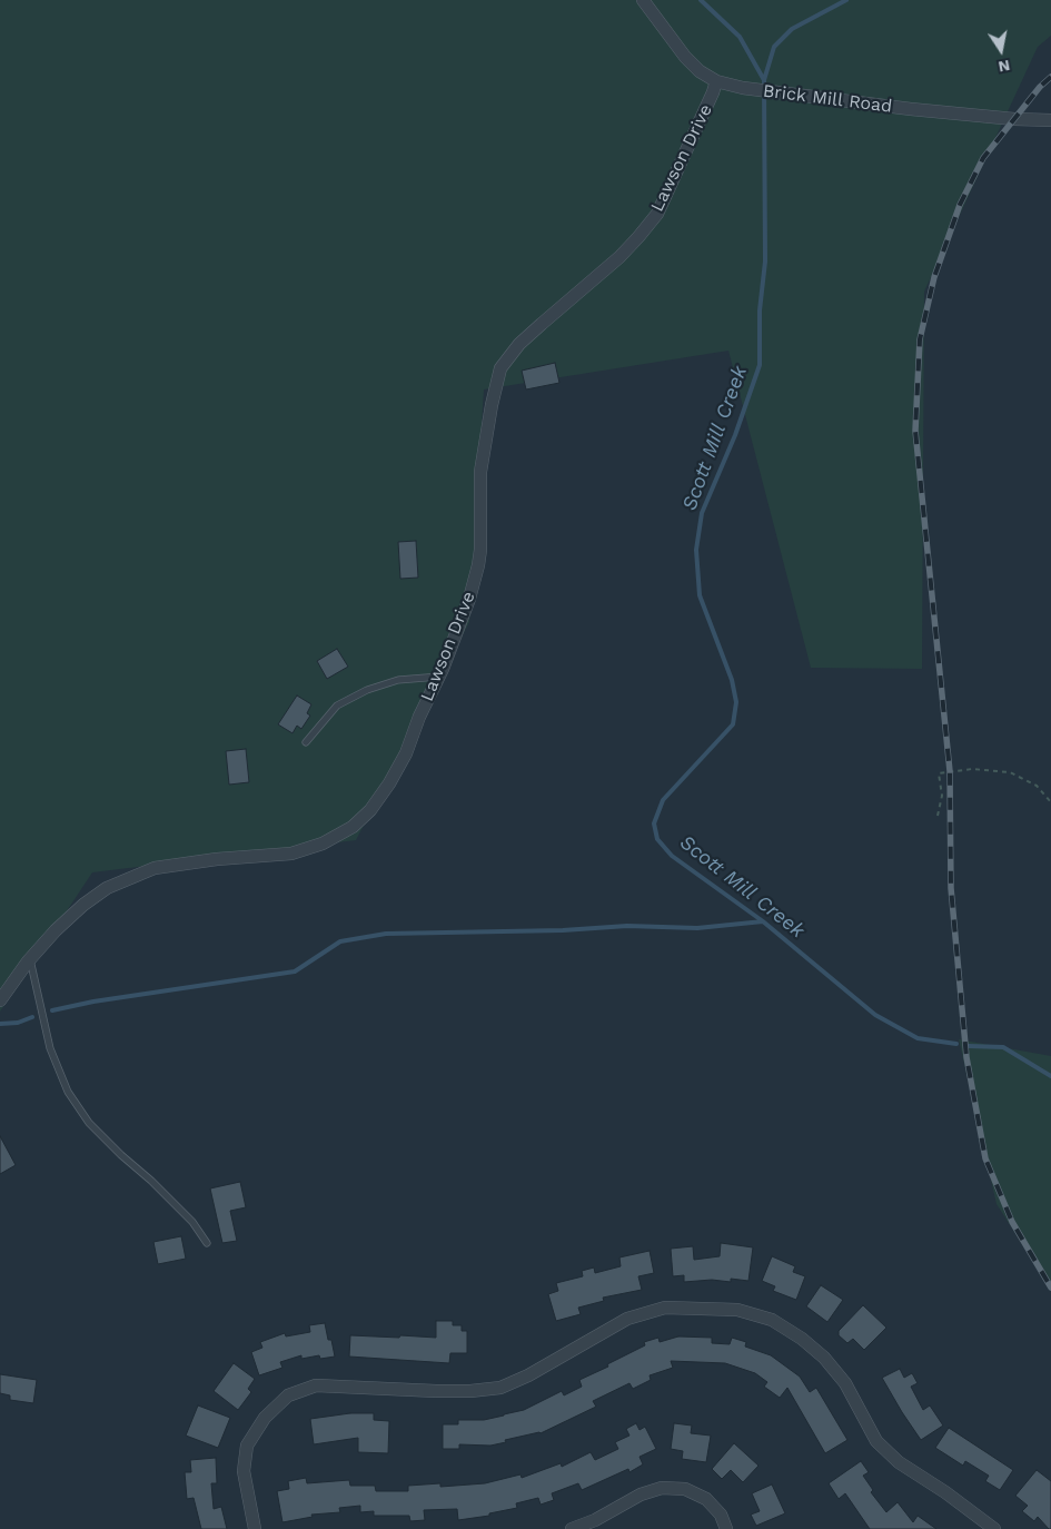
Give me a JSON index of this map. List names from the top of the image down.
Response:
{
  "streets": {
    "street": ["Brick Mill Road", "Lawson Drive"]
  },
  "crossings": [
    ["Brick Mill Road", "Lawson Drive"]
  ],
  "water": ["Scott Mill Creek"],
  "north": "bottom"
}
